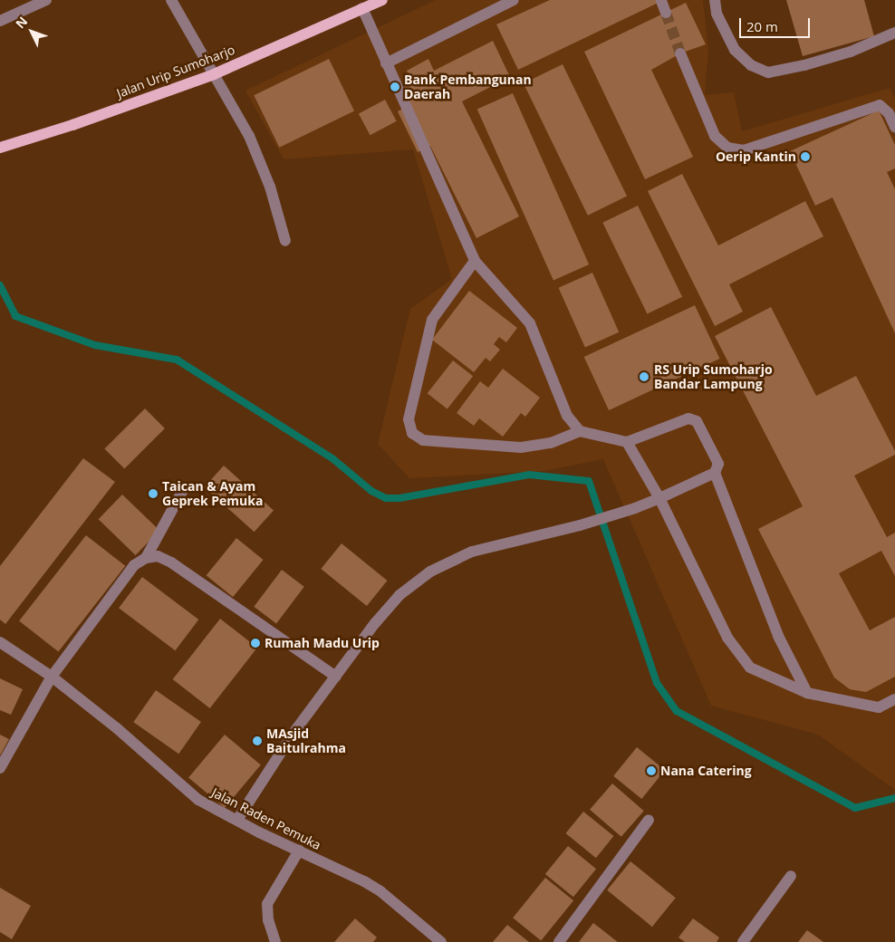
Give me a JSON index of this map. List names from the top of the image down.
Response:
{
  "streets": {
    "main road": ["Jalan Urip Sumoharjo"],
    "street": ["Jalan Raden Pemuka"]
  },
  "places": [
    "Bank Pembangunan Daerah",
    "Oerip Kantin",
    "RS Urip Sumoharjo Bandar Lampung",
    "Taican & Ayam Geprek Pemuka",
    "Rumah Madu Urip",
    "MAsjid Baitulrahma",
    "Nana Catering"
  ],
  "scale_bar": "20 m",
  "north": "top left"
}
